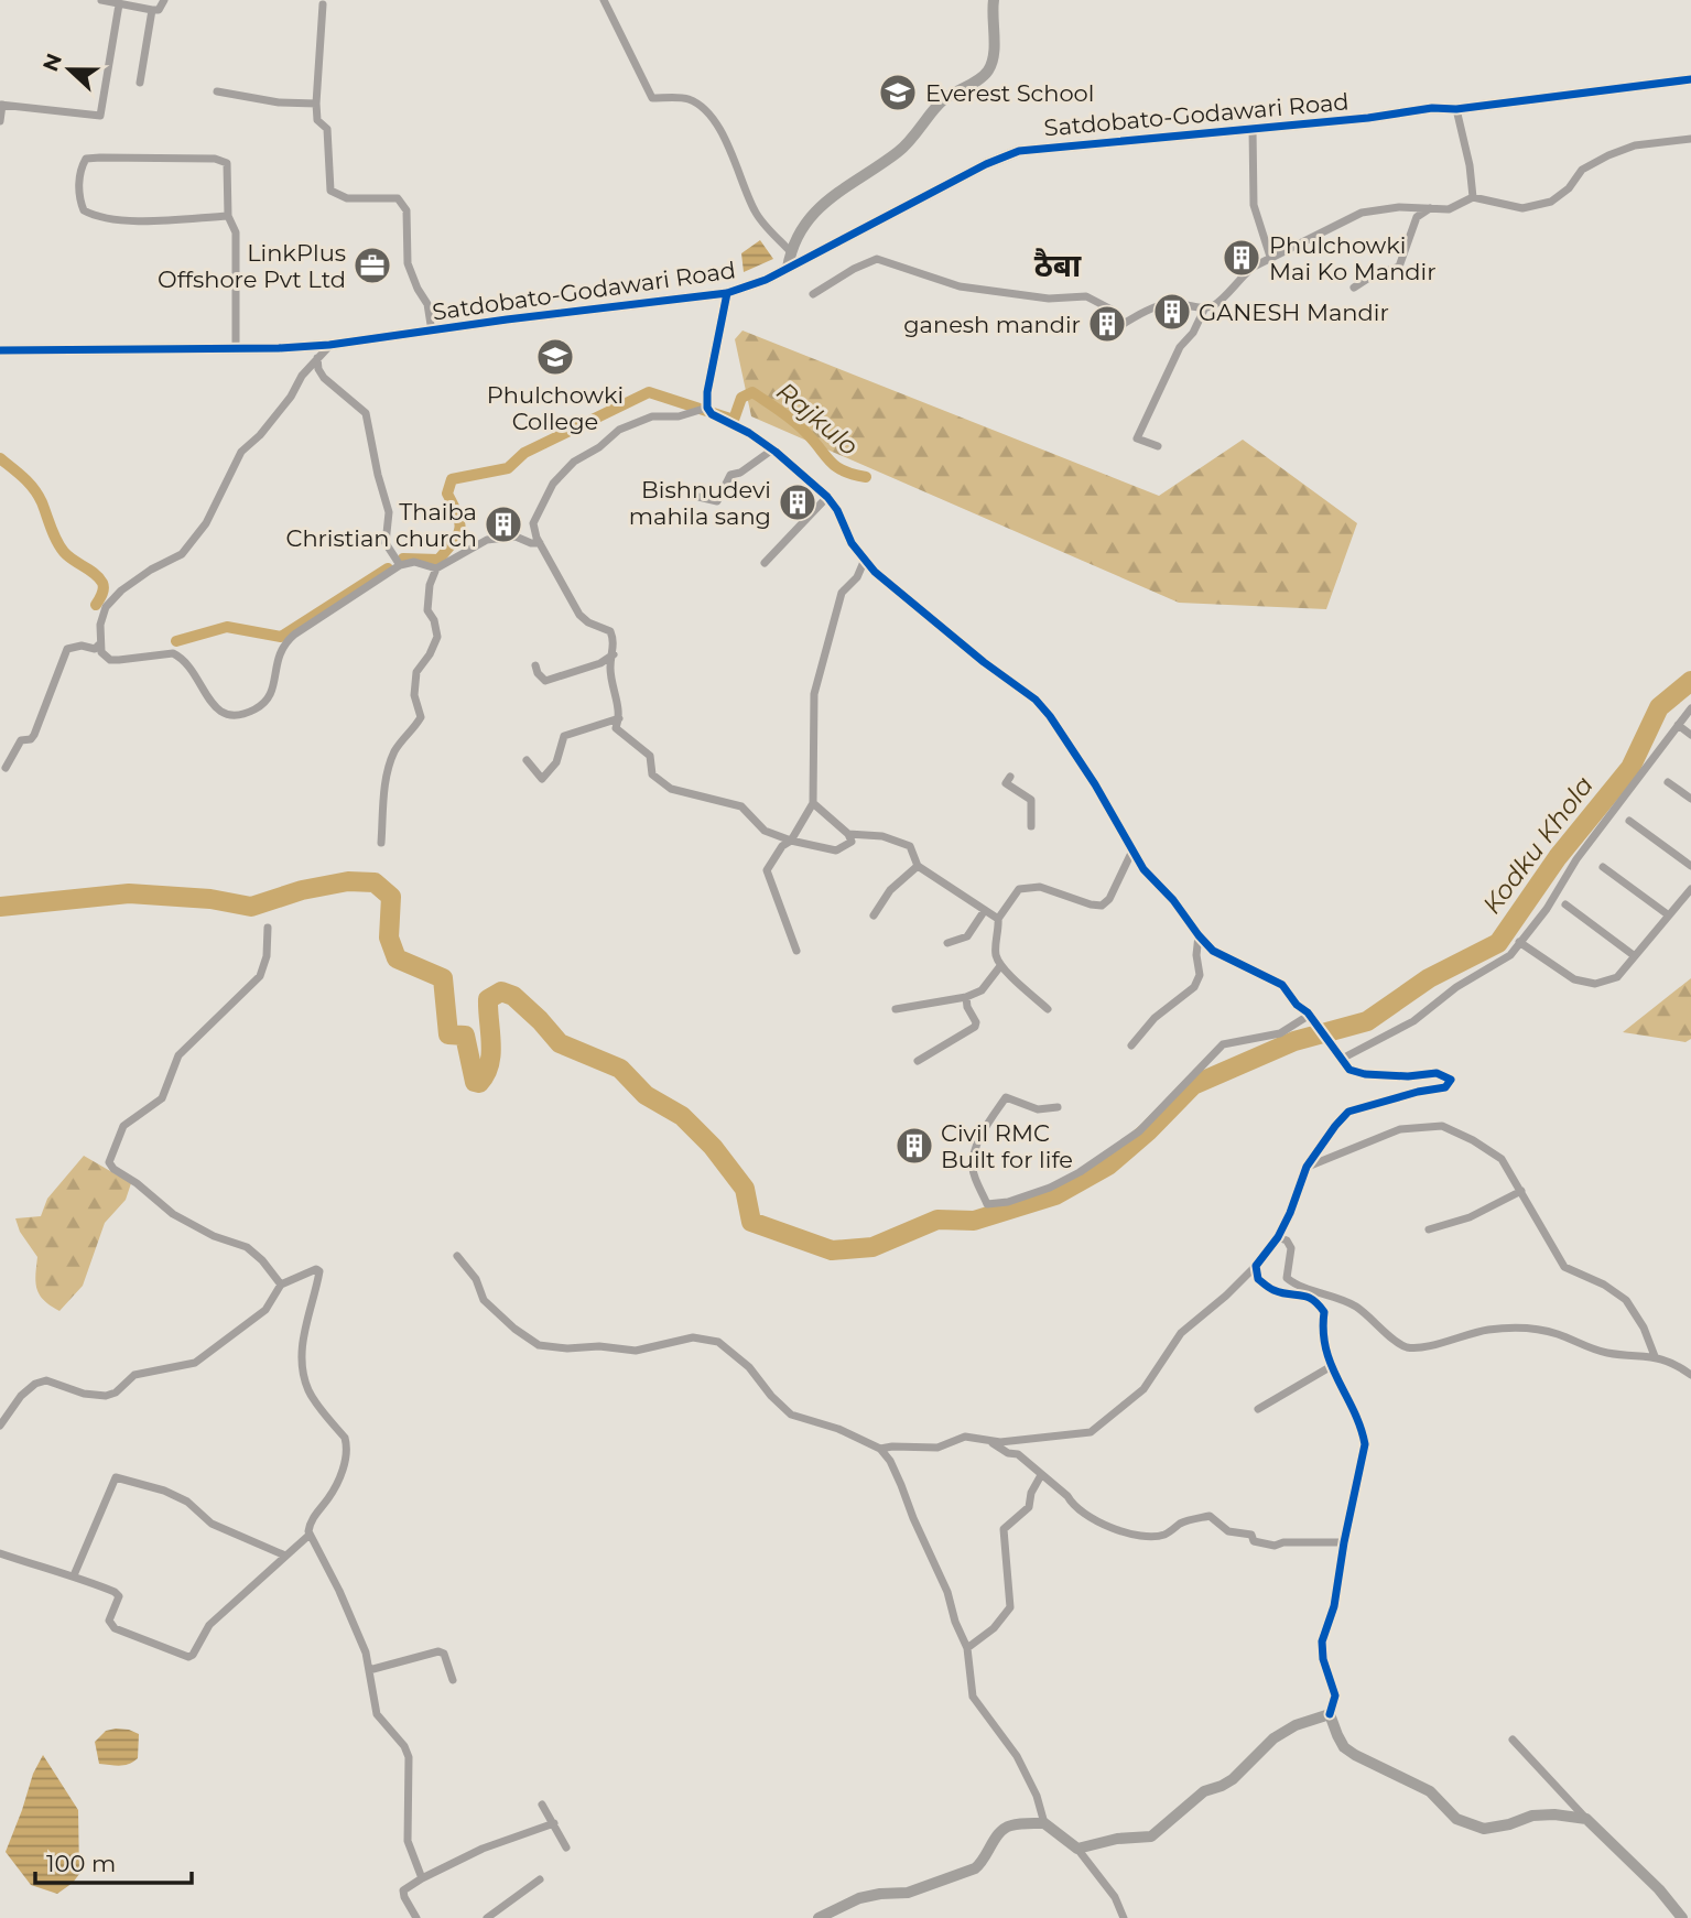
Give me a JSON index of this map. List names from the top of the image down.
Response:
{
  "streets": {
    "street": ["Satdobato-Godawari Road"]
  },
  "districts": ["ठैबा"],
  "water": ["Rajkulo", "Kodku Khola"],
  "places": {
    "school or university": ["Everest School", "Phulchowki College"],
    "building": [
      "Phulchowki Mai Ko Mandir",
      "GANESH Mandir",
      "ganesh mandir",
      "Bishnudevi mahila sang",
      "Thaiba Christian church",
      "Civil RMC Built for life"
    ],
    "office": ["LinkPlus Offshore Pvt Ltd"]
  },
  "scale_bar": "100 m",
  "north": "left"
}
